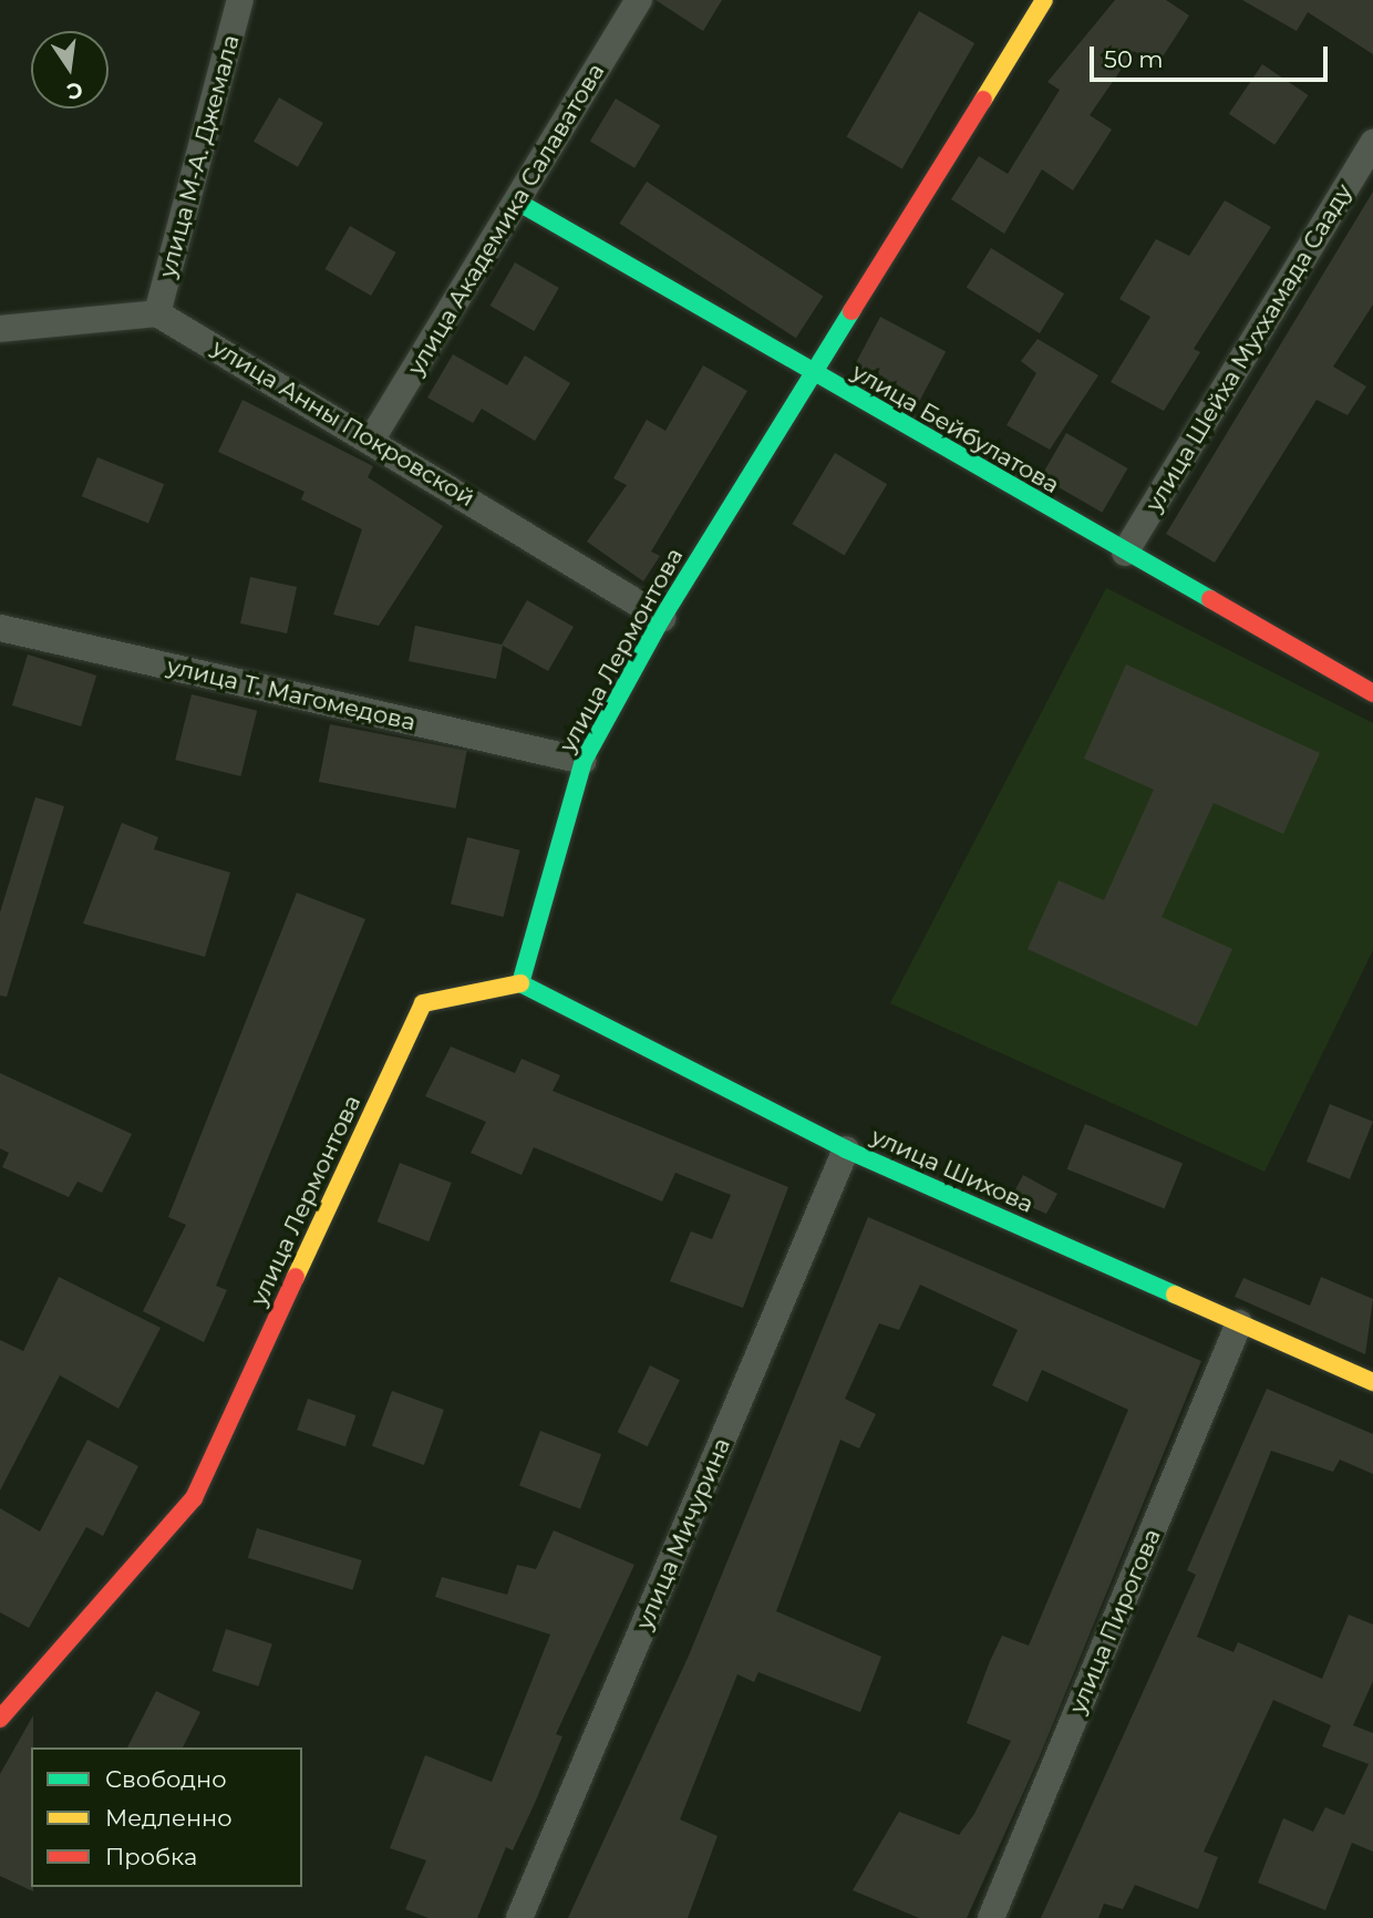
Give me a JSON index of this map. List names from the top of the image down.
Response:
{
  "streets": {
    "street": [
      "улица М-А. Джемала",
      "улица Академика Салаватова",
      "улица Шейха Муххамада Сааду",
      "улица Анны Покровской",
      "улица Бейбулатова",
      "улица Лермонтова",
      "улица Т. Магомедова",
      "улица Шихова",
      "улица Мичурина",
      "улица Пирогова"
    ]
  },
  "crossings": [
    ["улица М-А. Джемала", "улица Анны Покровской"],
    ["улица Академика Салаватова", "улица Анны Покровской"],
    ["улица Академика Салаватова", "улица Бейбулатова"],
    ["улица Шейха Муххамада Сааду", "улица Бейбулатова"],
    ["улица Анны Покровской", "улица Лермонтова"],
    ["улица Бейбулатова", "улица Лермонтова"],
    ["улица Лермонтова", "улица Т. Магомедова"],
    ["улица Лермонтова", "улица Шихова"],
    ["улица Шихова", "улица Мичурина"],
    ["улица Шихова", "улица Пирогова"]
  ],
  "legend": ["Свободно", "Медленно", "Пробка"],
  "scale_bar": "50 m",
  "north": "bottom"
}
